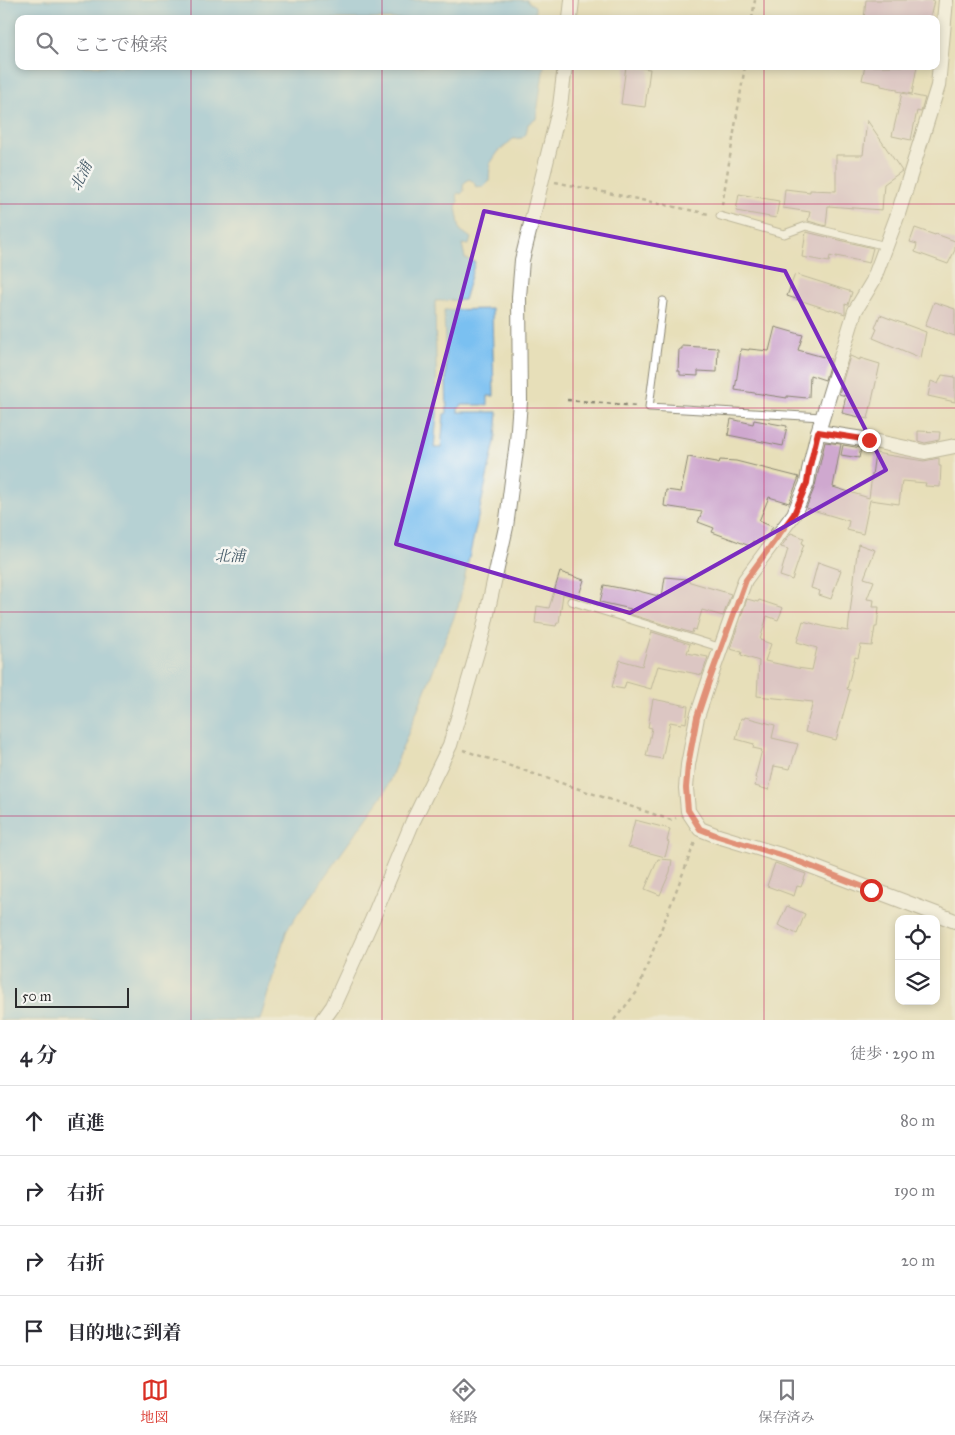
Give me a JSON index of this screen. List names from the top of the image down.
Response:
{
  "water": ["北浦"],
  "scale_bar": "50 m",
  "page": {
    "search": "ここで検索",
    "scale": "50 m",
    "heading": ["4 分", "徒歩 · 290 m"],
    "list": [
      ["直進", "80 m"],
      ["右折", "190 m"],
      ["右折", "20 m"],
      "目的地に到着"
    ],
    "nav": ["地図", "経路", "保存済み"]
  }
}
